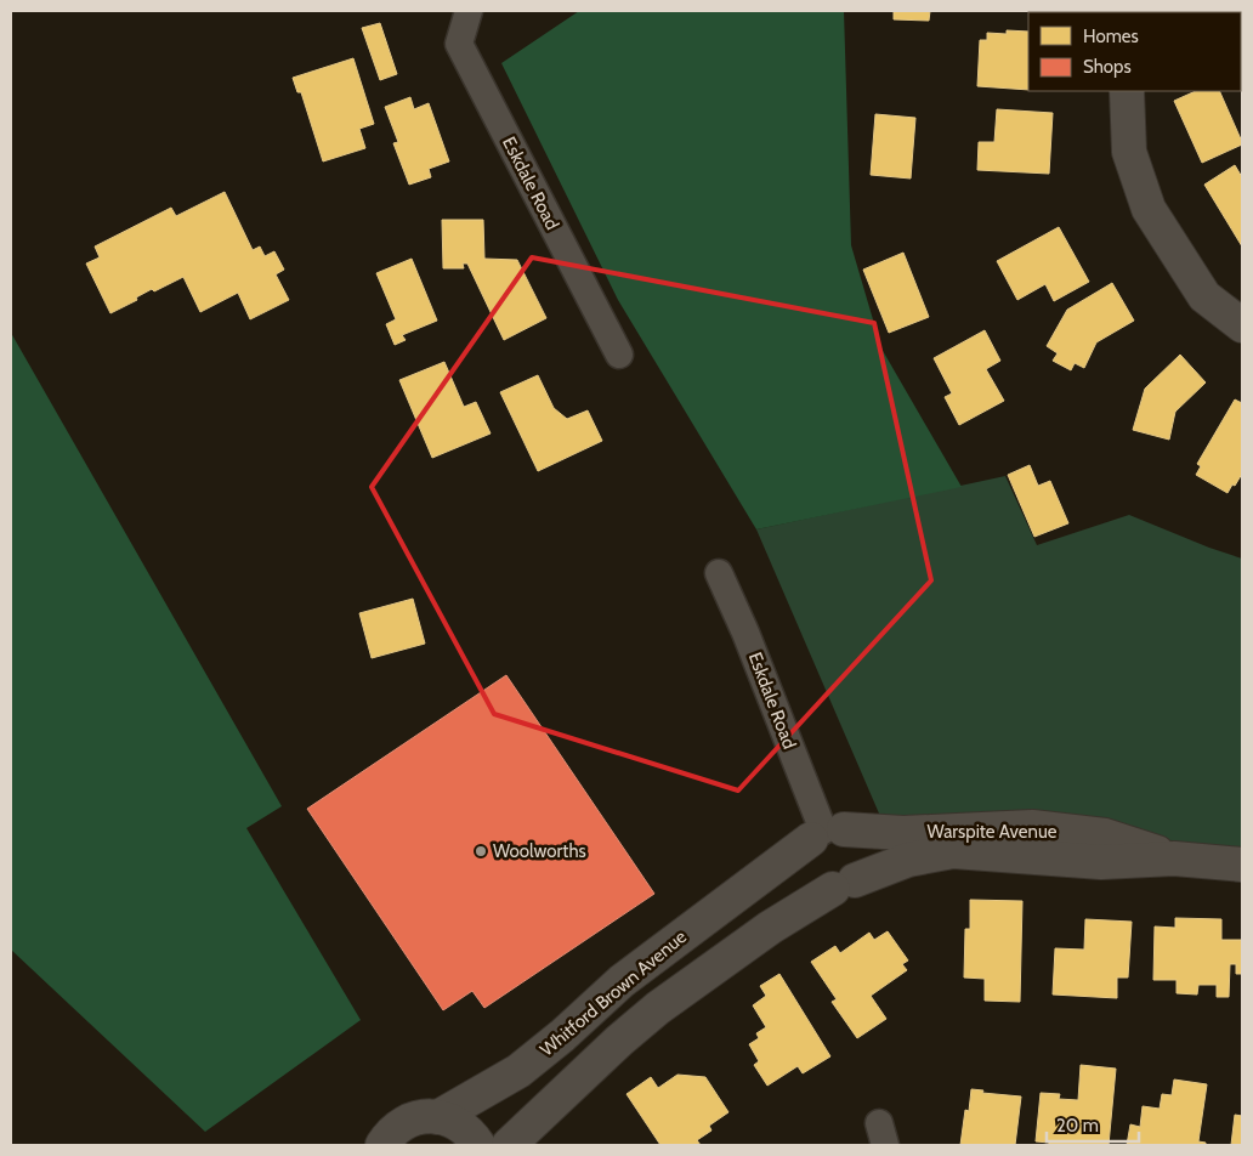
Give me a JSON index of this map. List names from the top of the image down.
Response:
{
  "streets": {
    "main road": ["Warspite Avenue", "Whitford Brown Avenue"],
    "street": ["Eskdale Road"]
  },
  "crossings": [
    ["Eskdale Road", "Warspite Avenue"],
    ["Eskdale Road", "Whitford Brown Avenue"],
    ["Warspite Avenue", "Whitford Brown Avenue"]
  ],
  "places": ["Woolworths"],
  "legend": ["Homes", "Shops"],
  "scale_bar": "20 m"
}
